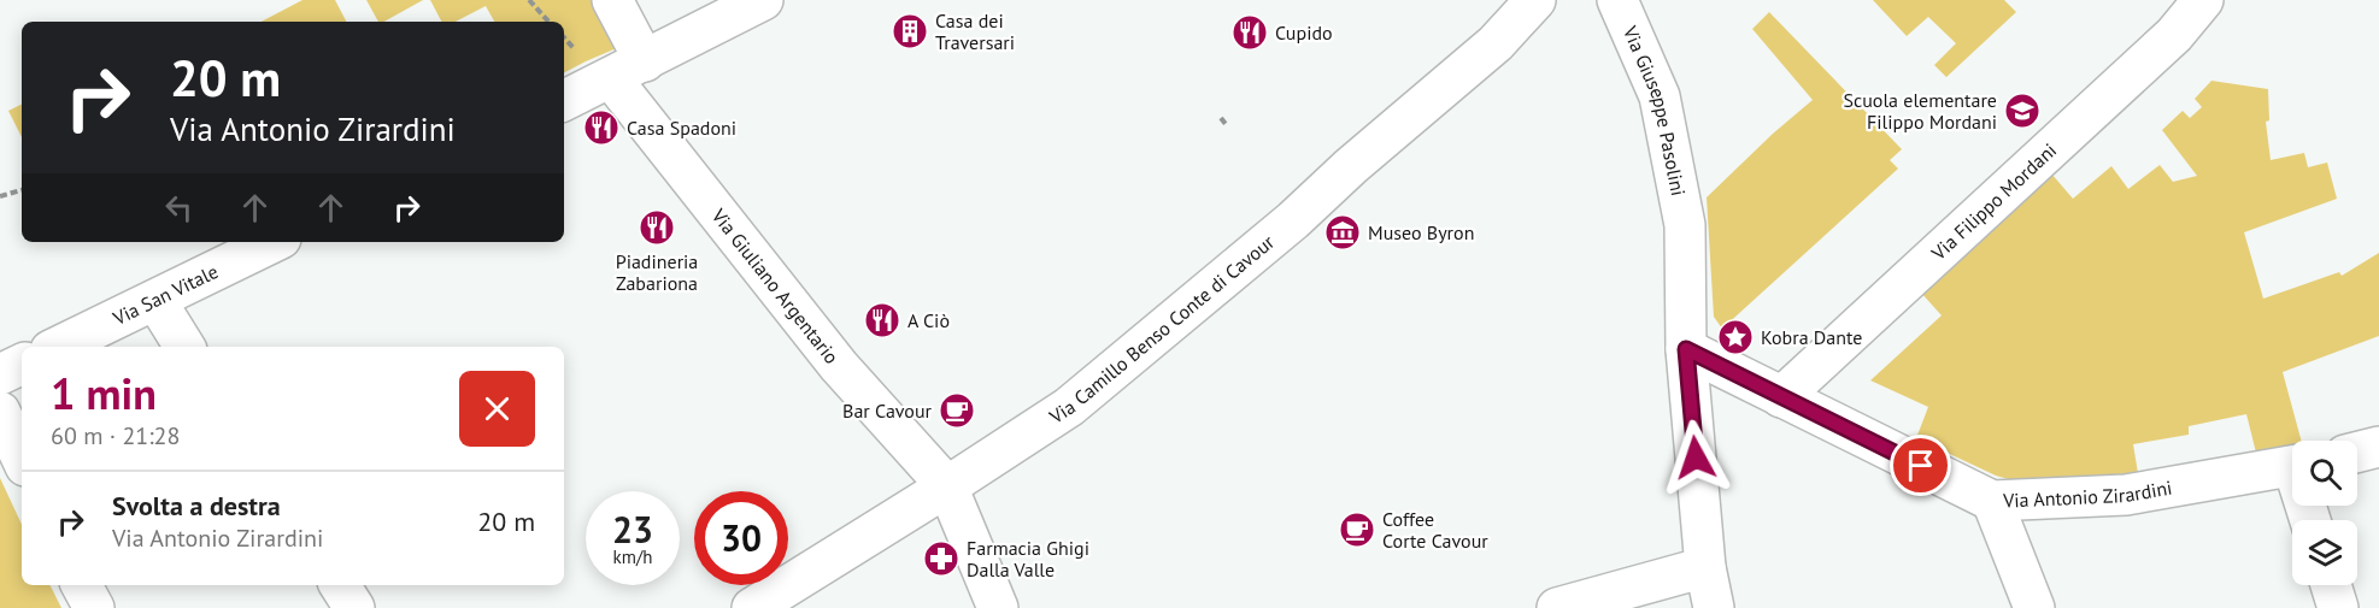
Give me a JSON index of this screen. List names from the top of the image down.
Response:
{
  "streets": {
    "street": [
      "Via Giuseppe Pasolini",
      "Via Filippo Mordani",
      "Via Giuliano Argentario",
      "Via San Vitale",
      "Via Camillo Benso Conte di Cavour",
      "Via Antonio Zirardini"
    ]
  },
  "crossings": [
    ["Via Giuseppe Pasolini", "Via Antonio Zirardini"],
    ["Via Filippo Mordani", "Via Antonio Zirardini"],
    ["Via Giuliano Argentario", "Via Camillo Benso Conte di Cavour"]
  ],
  "places": {
    "building": ["Casa dei Traversari"],
    "restaurant": [
      "Cupido",
      "Casa Spadoni",
      "Piadineria Zabariona",
      "A Ciò"
    ],
    "school or university": ["Scuola elementare Filippo Mordani"],
    "museum": ["Museo Byron"],
    "place": ["Kobra Dante"],
    "cafe": ["Bar Cavour", "Coffee Corte Cavour"],
    "pharmacy": ["Farmacia Ghigi Dalla Valle"]
  },
  "page": {
    "turn": ["20 m", "Via Antonio Zirardini"],
    "heading": ["1 min", "60 m · 21:28"],
    "list": [
      {
        "name": "Svolta a destra",
        "note": "Via Antonio Zirardini",
        "value": "20 m"
      }
    ],
    "speed": "23 km/h",
    "limit": "30"
  }
}
